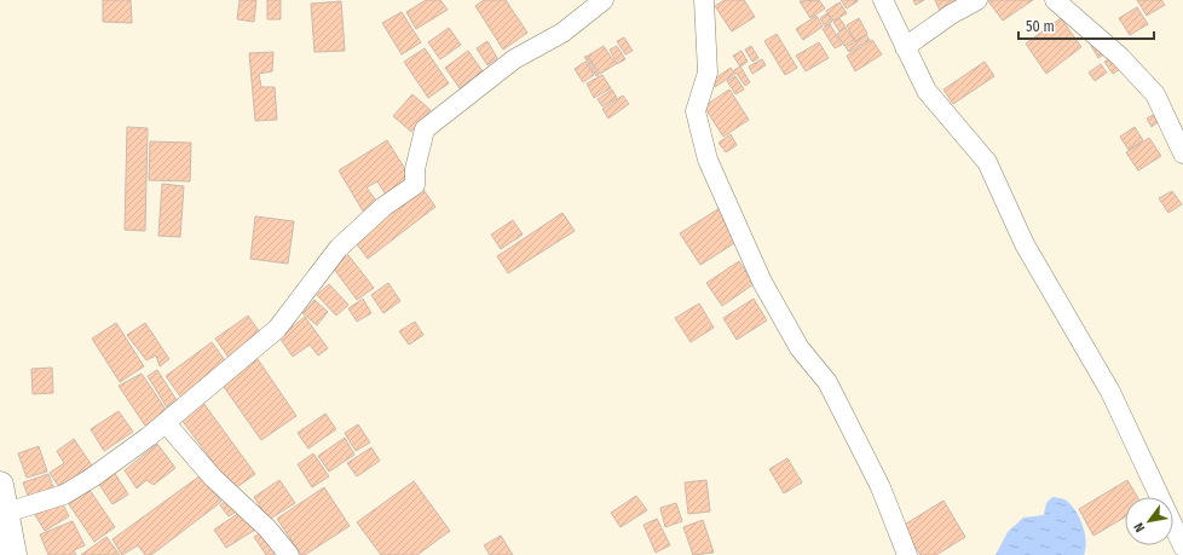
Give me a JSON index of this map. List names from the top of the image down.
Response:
{
  "scale_bar": "50 m",
  "north": "bottom left"
}
